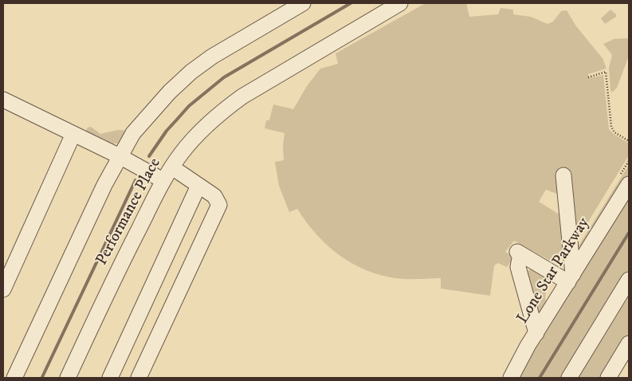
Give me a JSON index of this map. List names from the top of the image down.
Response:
{
  "streets": {
    "street": ["Performance Place", "Lone Star Parkway"]
  }
}
